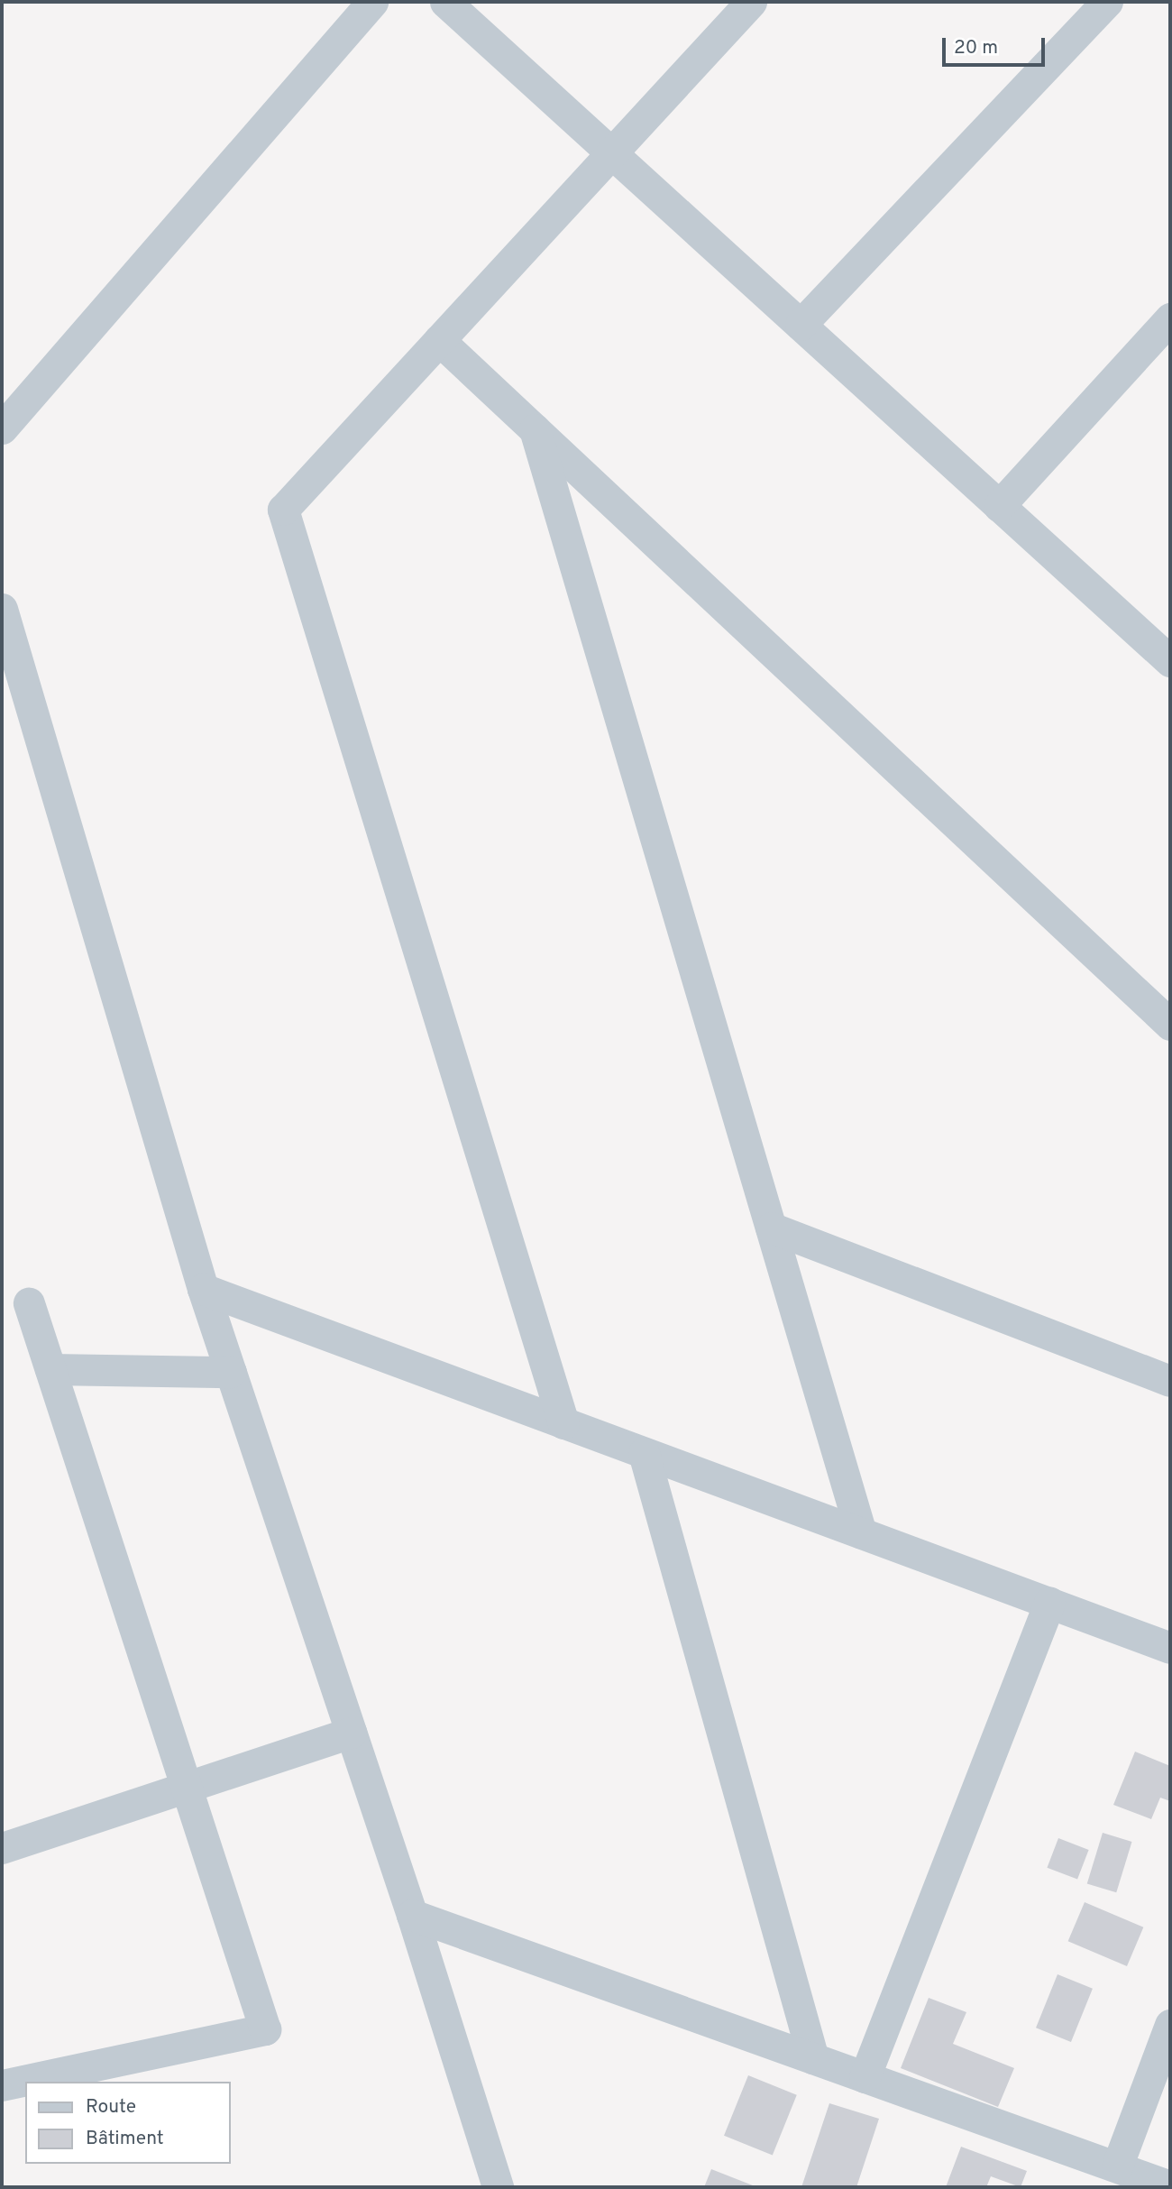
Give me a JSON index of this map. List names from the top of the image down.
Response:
{
  "legend": ["Route", "Bâtiment"],
  "scale_bar": "20 m"
}
